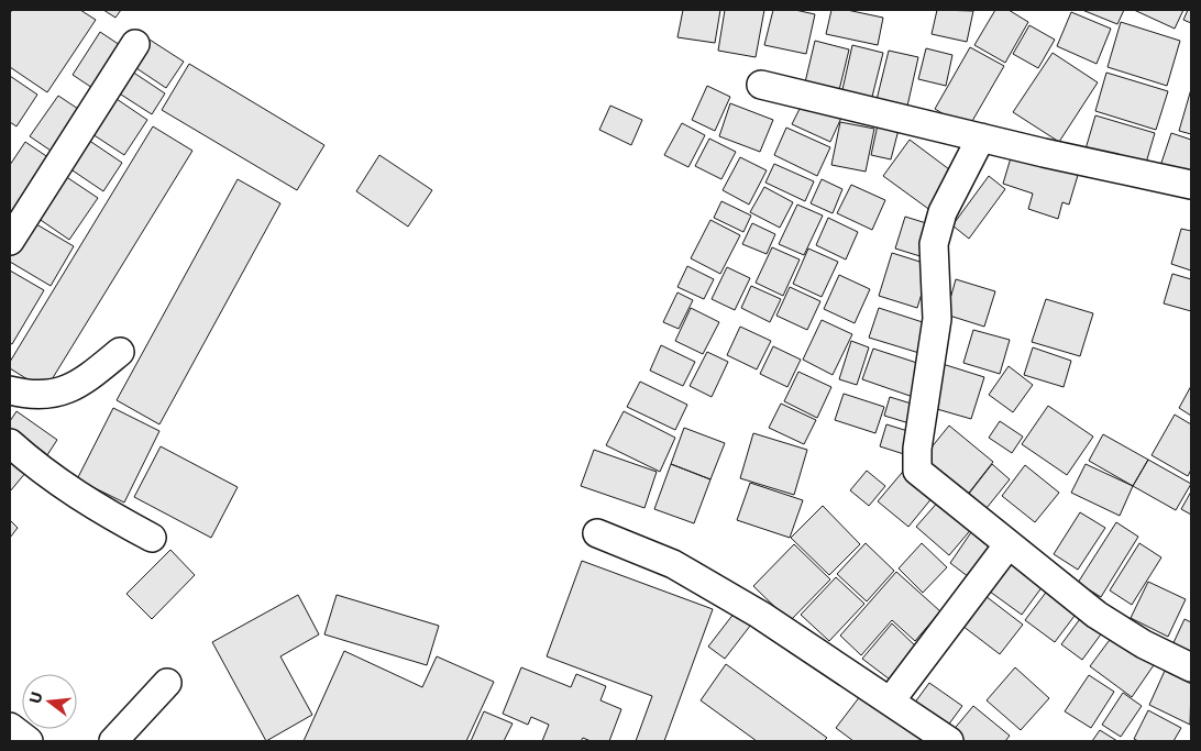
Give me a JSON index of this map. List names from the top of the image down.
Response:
{
  "north": "left"
}
